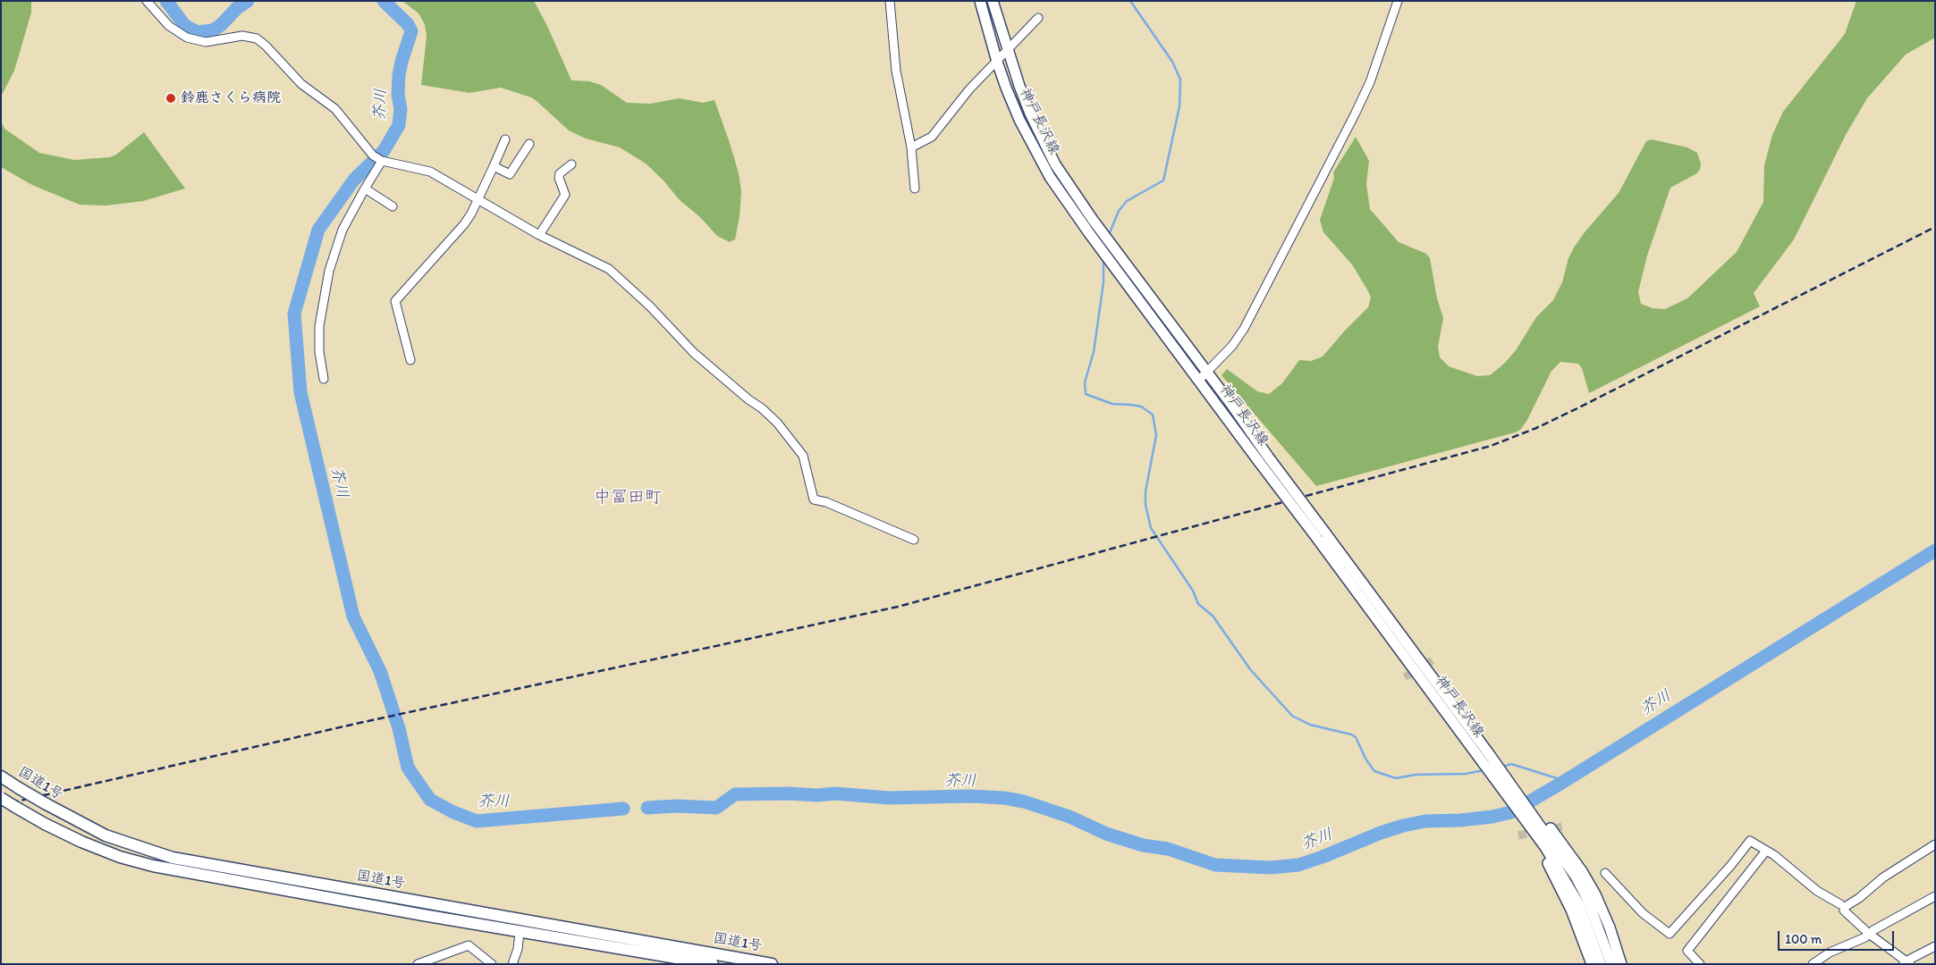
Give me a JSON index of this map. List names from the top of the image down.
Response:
{
  "streets": {
    "highway": ["国道1号"],
    "main road": ["神戸長沢線"]
  },
  "districts": ["中冨田町"],
  "water": ["芥川"],
  "places": ["鈴鹿さくら病院"],
  "scale_bar": "100 m"
}
